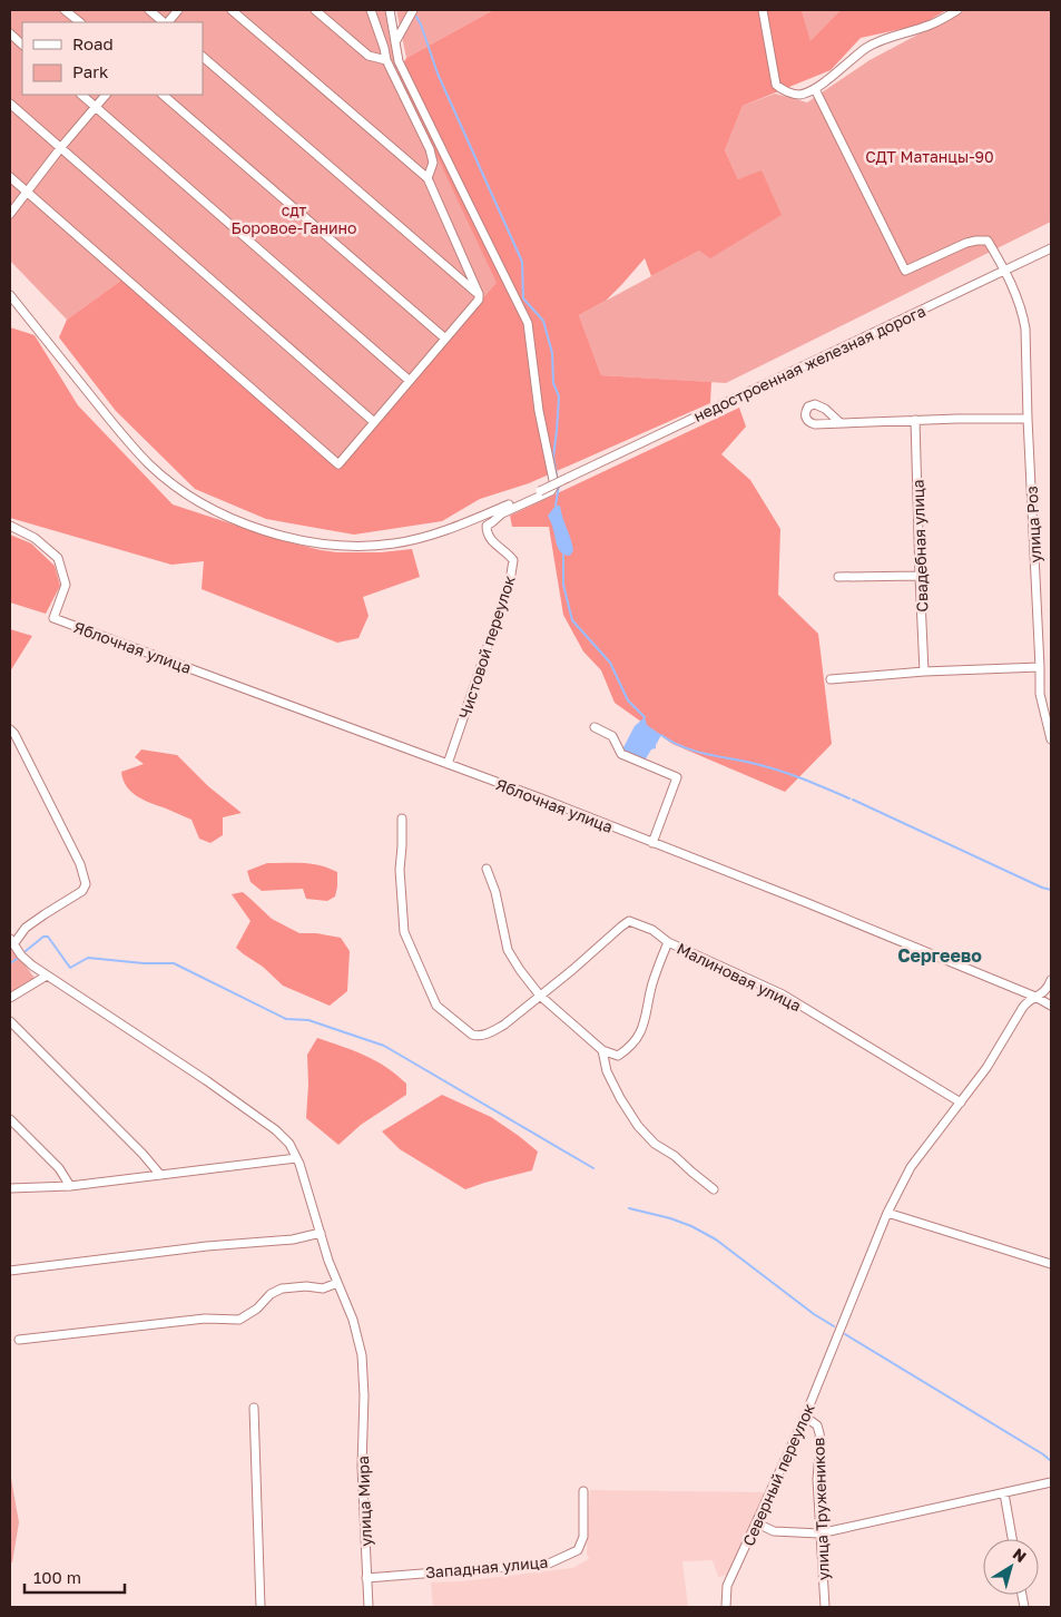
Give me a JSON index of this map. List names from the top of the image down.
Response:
{
  "streets": {
    "street": [
      "недостроенная железная дорога",
      "улица Роз",
      "Свадебная улица",
      "Яблочная улица",
      "Чистовой переулок",
      "Малиновая улица",
      "Северный переулок",
      "улица Мира",
      "улица Тружеников",
      "Западная улица"
    ]
  },
  "crossings": [
    ["недостроенная железная дорога", "улица Роз"],
    ["Яблочная улица", "Чистовой переулок"],
    ["Яблочная улица", "Северный переулок"],
    ["Малиновая улица", "Северный переулок"],
    ["Северный переулок", "улица Тружеников"],
    ["улица Мира", "Западная улица"]
  ],
  "districts": ["Сергеево"],
  "parks": ["СДТ Матанцы-90", "сдт Боровое-Ганино"],
  "legend": ["Road", "Park"],
  "scale_bar": "100 m",
  "north": "top right"
}
